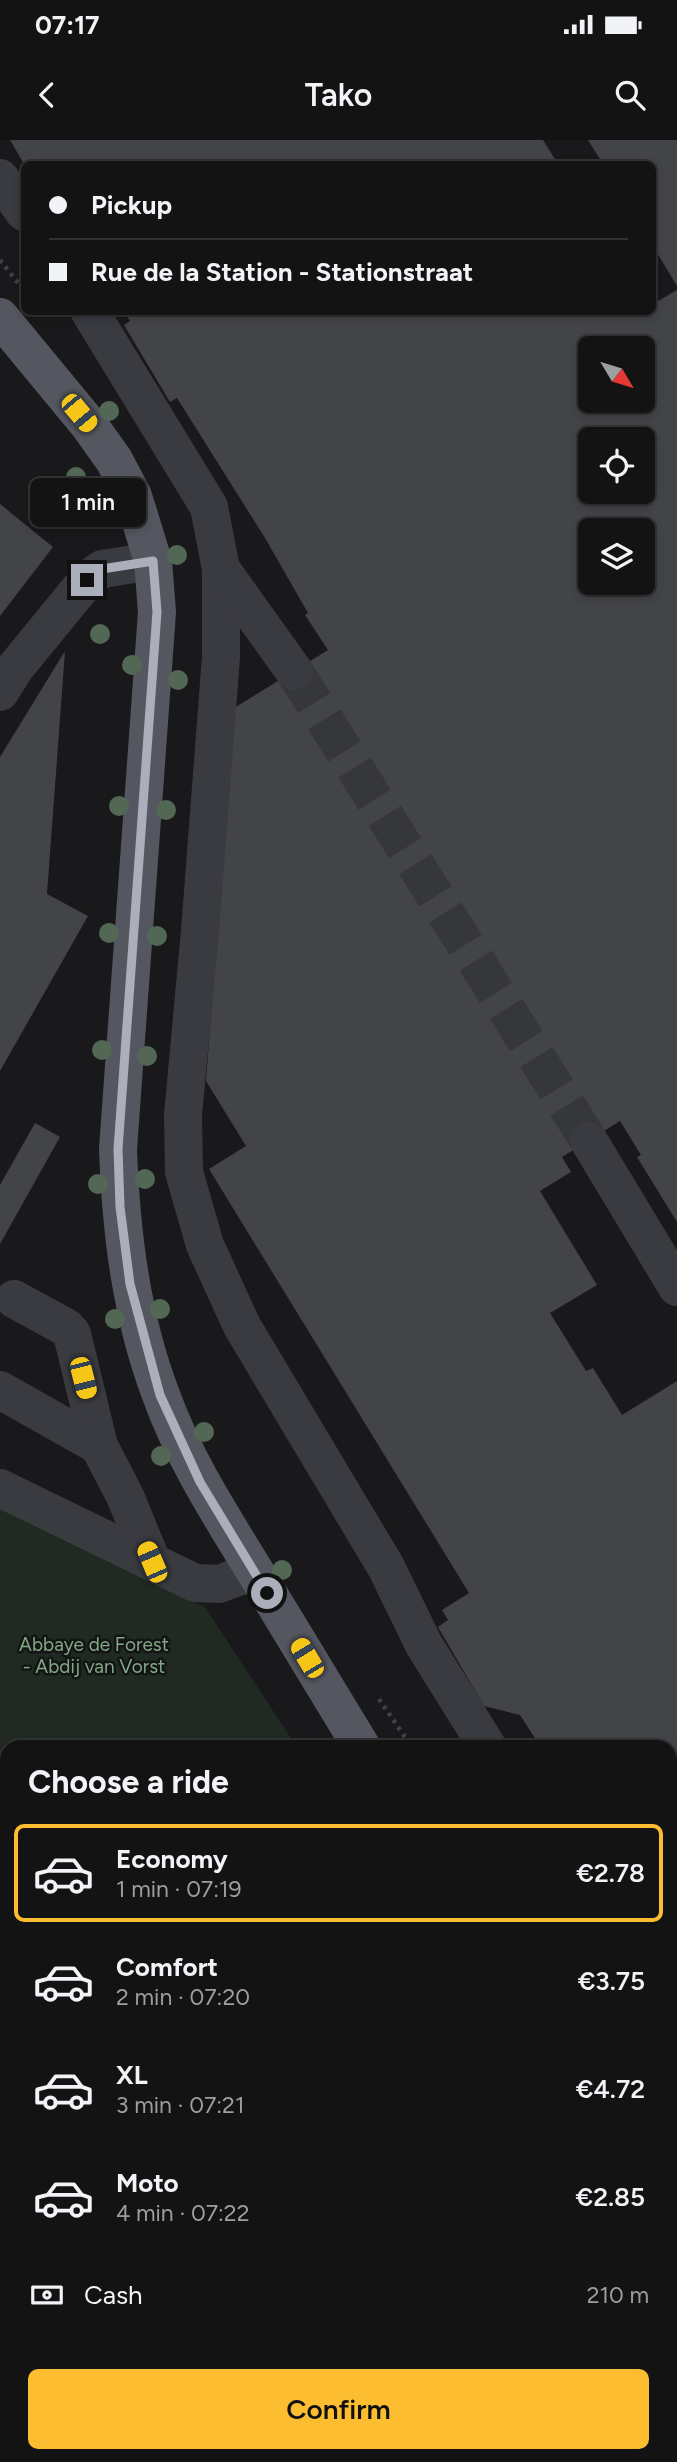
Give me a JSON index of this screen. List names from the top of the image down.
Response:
{
  "parks": ["Abbaye de Forest - Abdij van Vorst"],
  "north": "bottom right",
  "page": {
    "status": "07:17",
    "header": "Tako",
    "banner": ["Pickup", "Rue de la Station - Stationstraat"],
    "bubble": "1 min",
    "heading": "Choose a ride",
    "list": [
      {
        "name": "Economy",
        "note": "1 min · 07:19",
        "value": "€2.78"
      },
      {
        "name": "Comfort",
        "note": "2 min · 07:20",
        "value": "€3.75"
      },
      {
        "name": "XL",
        "note": "3 min · 07:21",
        "value": "€4.72"
      },
      {
        "name": "Moto",
        "note": "4 min · 07:22",
        "value": "€2.85"
      }
    ],
    "pay": ["Cash", "210 m"],
    "buttons": "Confirm"
  }
}
